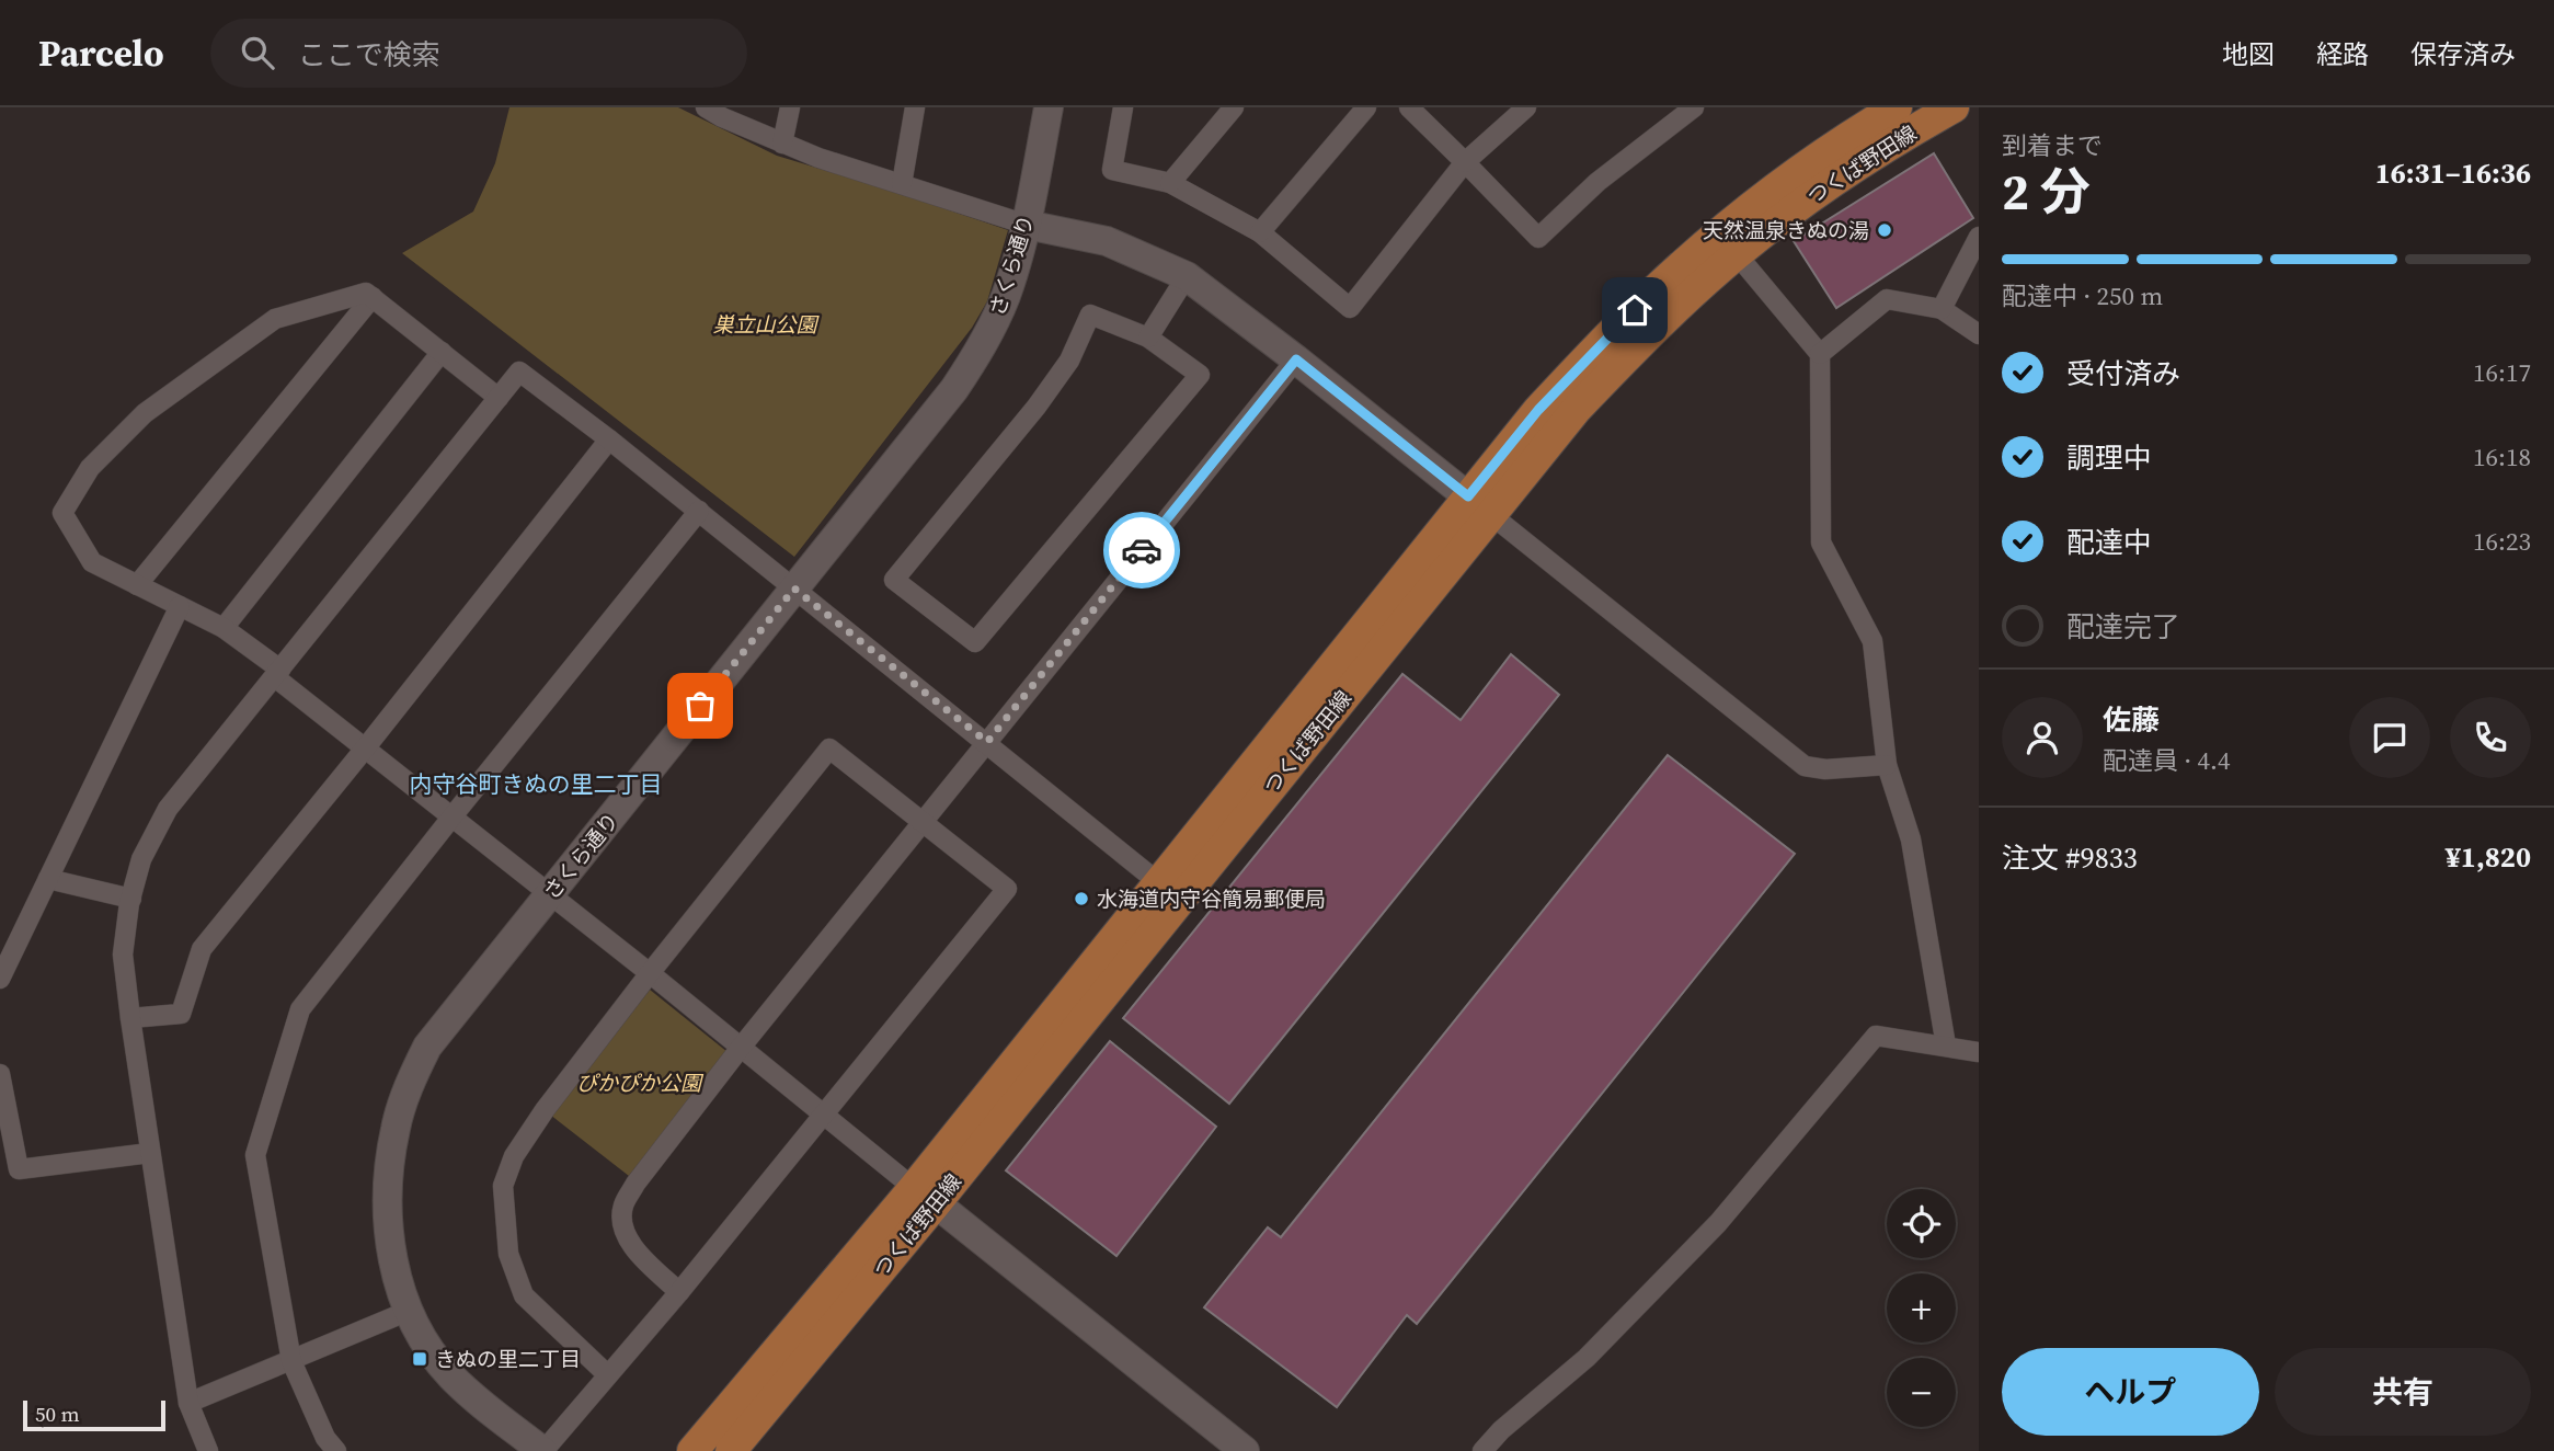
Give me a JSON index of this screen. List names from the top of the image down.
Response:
{
  "streets": {
    "main road": ["つくば野田線"],
    "street": ["さくら通り"]
  },
  "districts": ["内守谷町きぬの里二丁目"],
  "parks": ["巣立山公園", "ぴかぴか公園"],
  "places": {
    "other": ["天然温泉きぬの湯", "水海道内守谷簡易郵便局"],
    "transit": ["きぬの里二丁目"]
  },
  "scale_bar": "50 m",
  "page": {
    "header": "Parcelo",
    "search": "ここで検索",
    "nav": ["地図", "経路", "保存済み"],
    "heading": ["2 分", "到着まで", "16:31–16:36"],
    "panel": [
      "佐藤",
      "配達員 · 4.4",
      "注文 #9833",
      "¥1,820"
    ],
    "bar": "配達中 · 250 m",
    "list": [
      ["受付済み", "16:17"],
      ["調理中", "16:18"],
      ["配達中", "16:23"],
      "配達完了"
    ],
    "map_buttons": ["+", "−"],
    "buttons": ["ヘルプ", "共有"],
    "scale": "50 m"
  }
}
